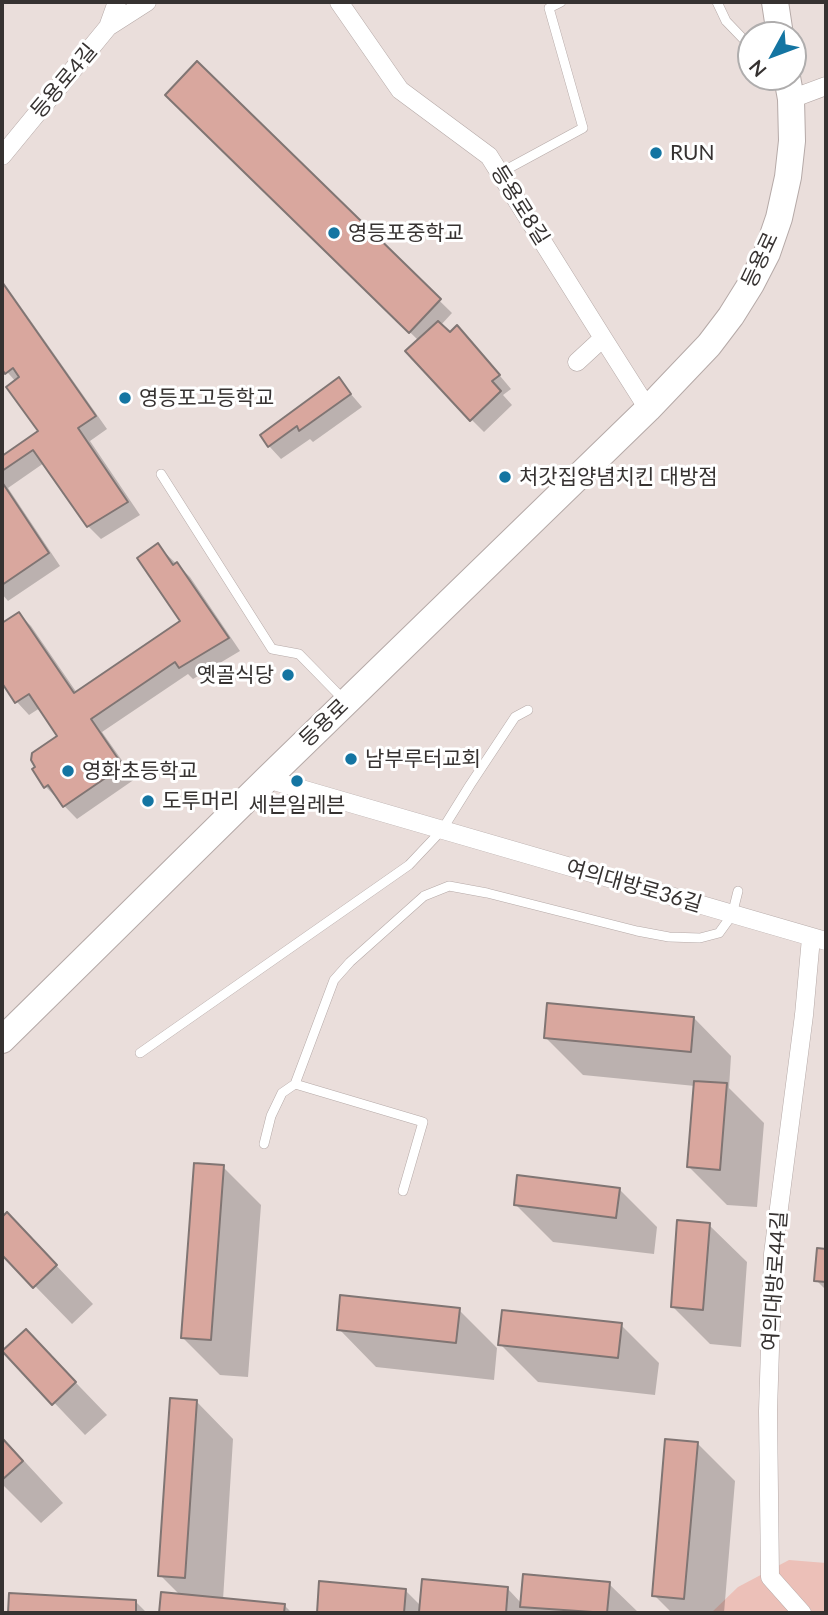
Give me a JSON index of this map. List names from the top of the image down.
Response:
{
  "streets": {
    "street": [
      "등용로4길",
      "등용로8길",
      "등용로",
      "여의대방로36길",
      "여의대방로44길"
    ]
  },
  "crossings": [
    ["등용로", "여의대방로36길"],
    ["여의대방로36길", "여의대방로44길"]
  ],
  "places": [
    "RUN",
    "영등포중학교",
    "영등포고등학교",
    "처갓집양념치킨 대방점",
    "옛골식당",
    "남부루터교회",
    "영화초등학교",
    "세븐일레븐",
    "도투머리"
  ],
  "north": "bottom left"
}
